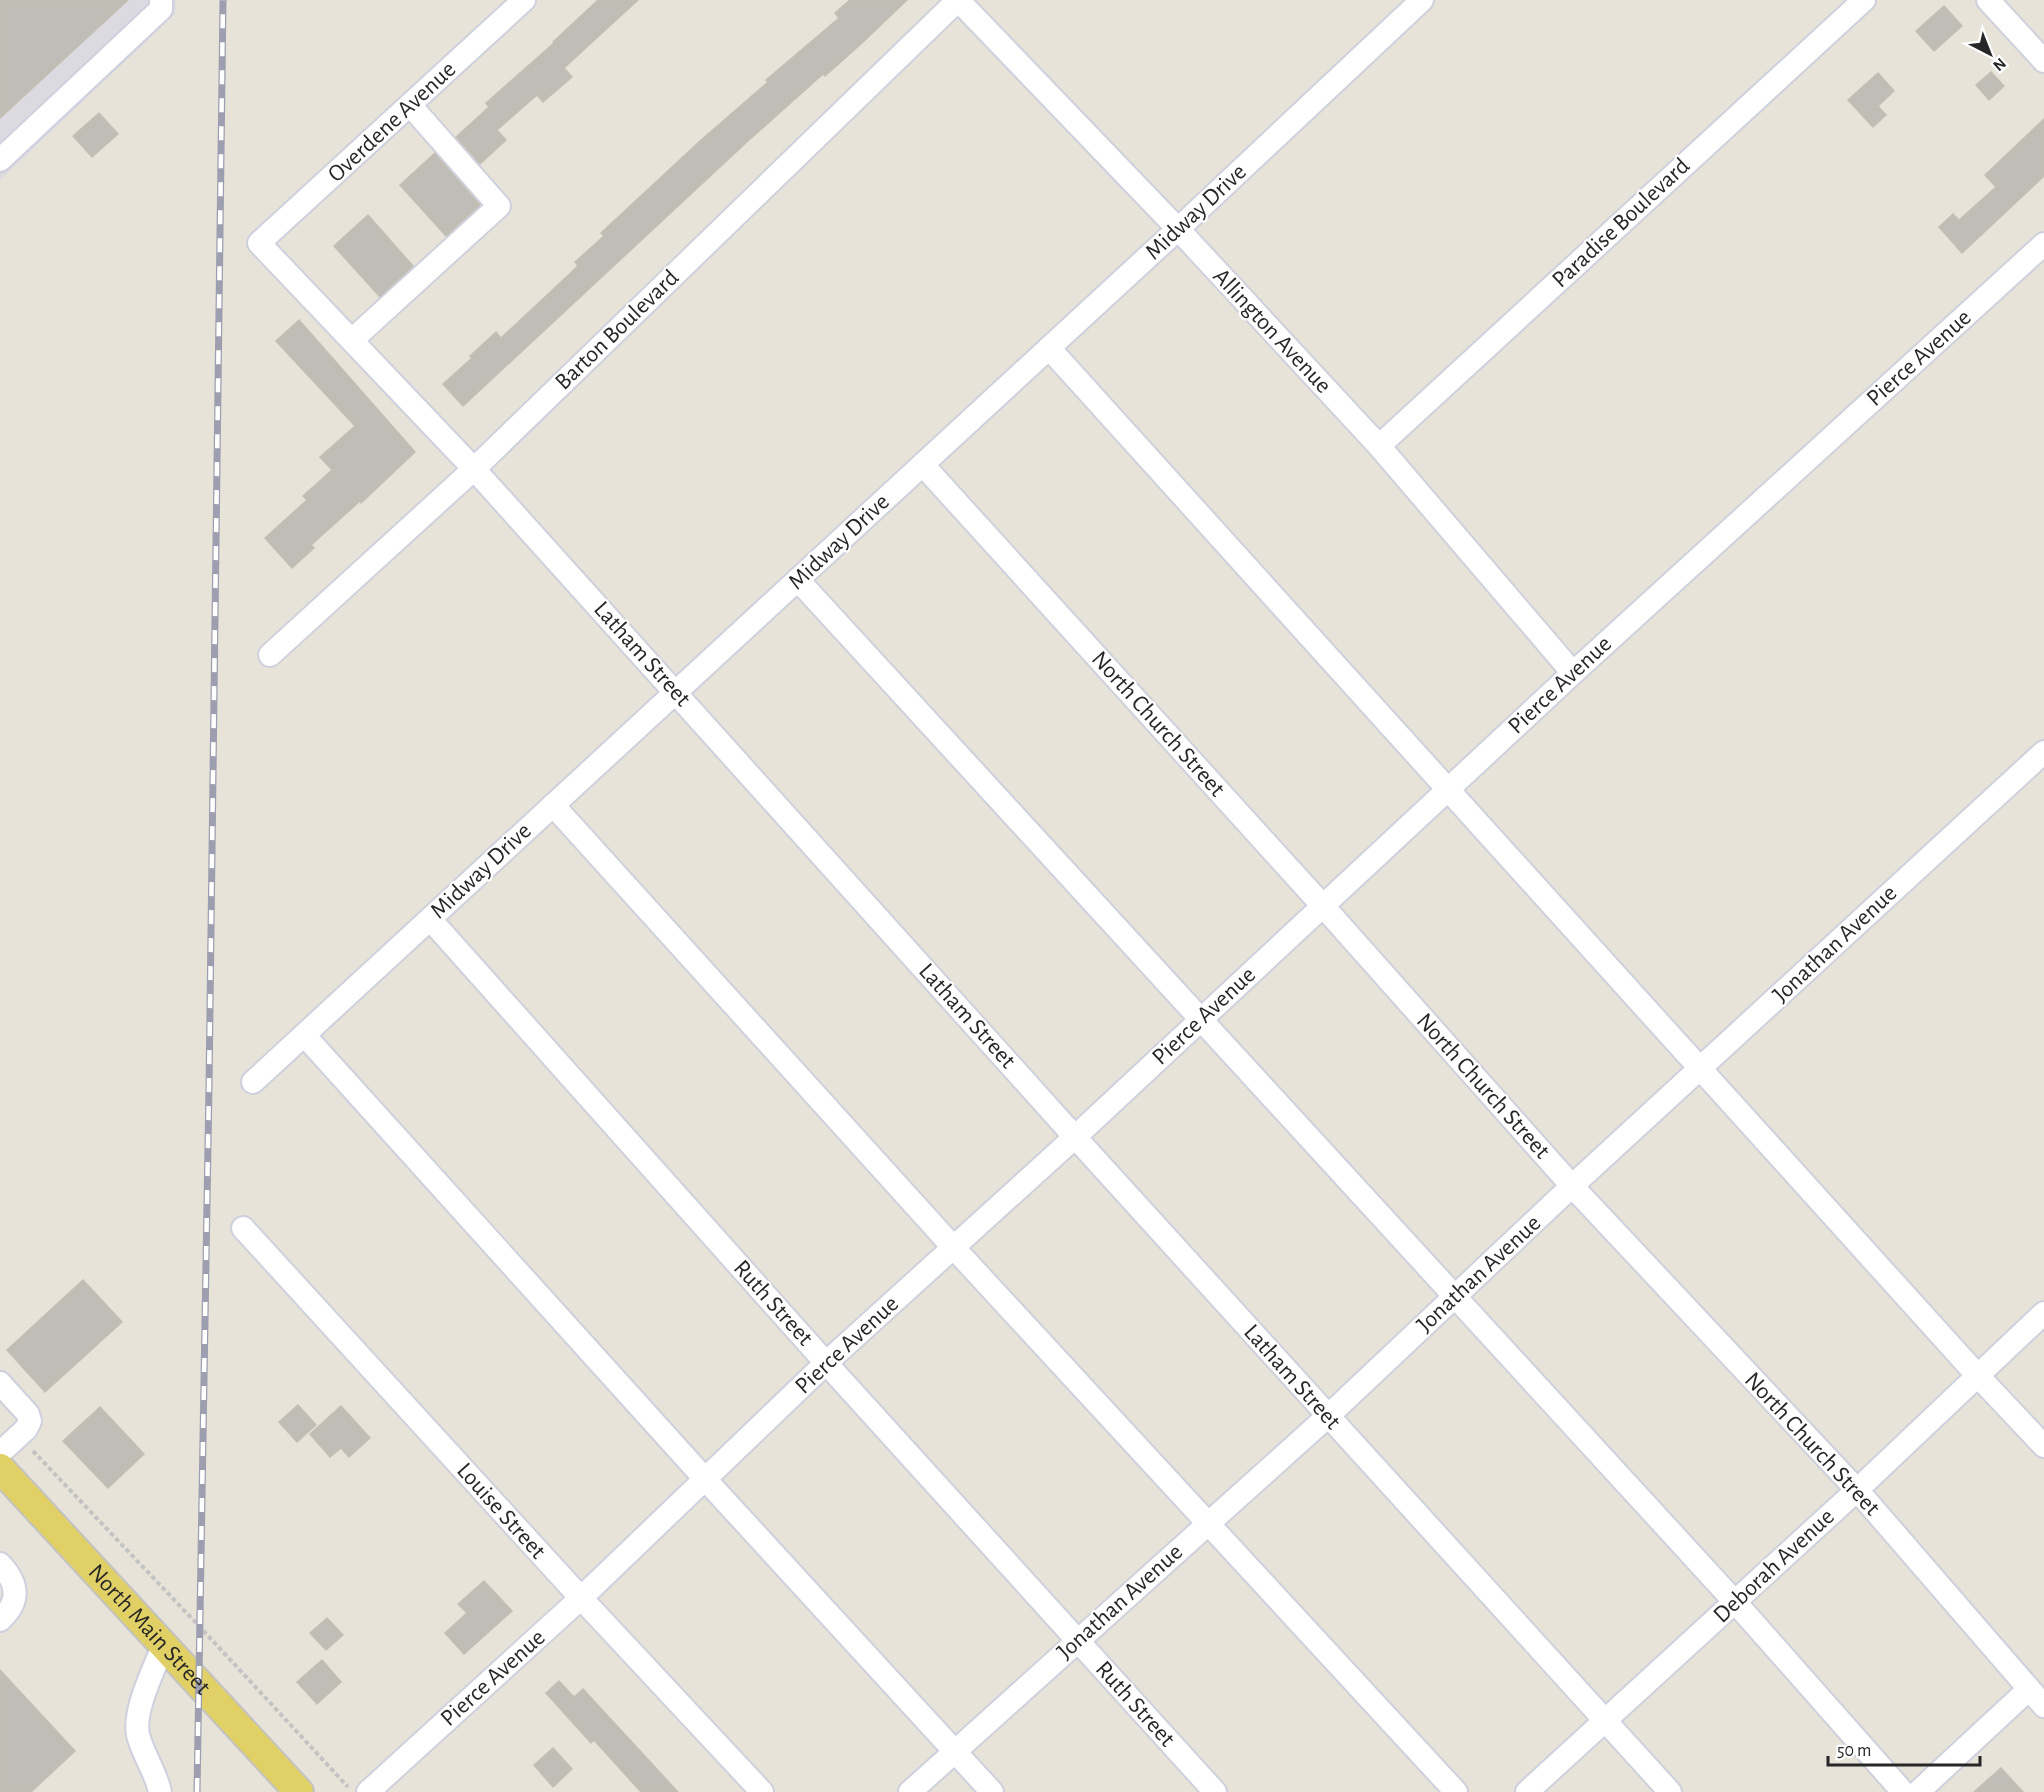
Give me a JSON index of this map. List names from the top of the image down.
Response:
{
  "streets": {
    "main road": ["North Main Street"],
    "street": [
      "Overdene Avenue",
      "Midway Drive",
      "Paradise Boulevard",
      "Barton Boulevard",
      "Allington Avenue",
      "Pierce Avenue",
      "Latham Street",
      "North Church Street",
      "Jonathan Avenue",
      "Ruth Street",
      "Louise Street",
      "Deborah Avenue"
    ]
  },
  "crossings": [
    ["Overdene Avenue", "Latham Street"],
    ["Midway Drive", "Allington Avenue"],
    ["Midway Drive", "Latham Street"],
    ["Midway Drive", "North Church Street"],
    ["Midway Drive", "Ruth Street"],
    ["Paradise Boulevard", "Allington Avenue"],
    ["Barton Boulevard", "Allington Avenue"],
    ["Barton Boulevard", "Latham Street"],
    ["Allington Avenue", "Pierce Avenue"],
    ["Pierce Avenue", "Latham Street"],
    ["Pierce Avenue", "North Church Street"],
    ["Pierce Avenue", "Ruth Street"],
    ["Pierce Avenue", "Louise Street"],
    ["Latham Street", "Jonathan Avenue"],
    ["Latham Street", "Deborah Avenue"],
    ["North Church Street", "Jonathan Avenue"],
    ["North Church Street", "Deborah Avenue"],
    ["Jonathan Avenue", "Ruth Street"]
  ],
  "scale_bar": "50 m",
  "north": "bottom right"
}
